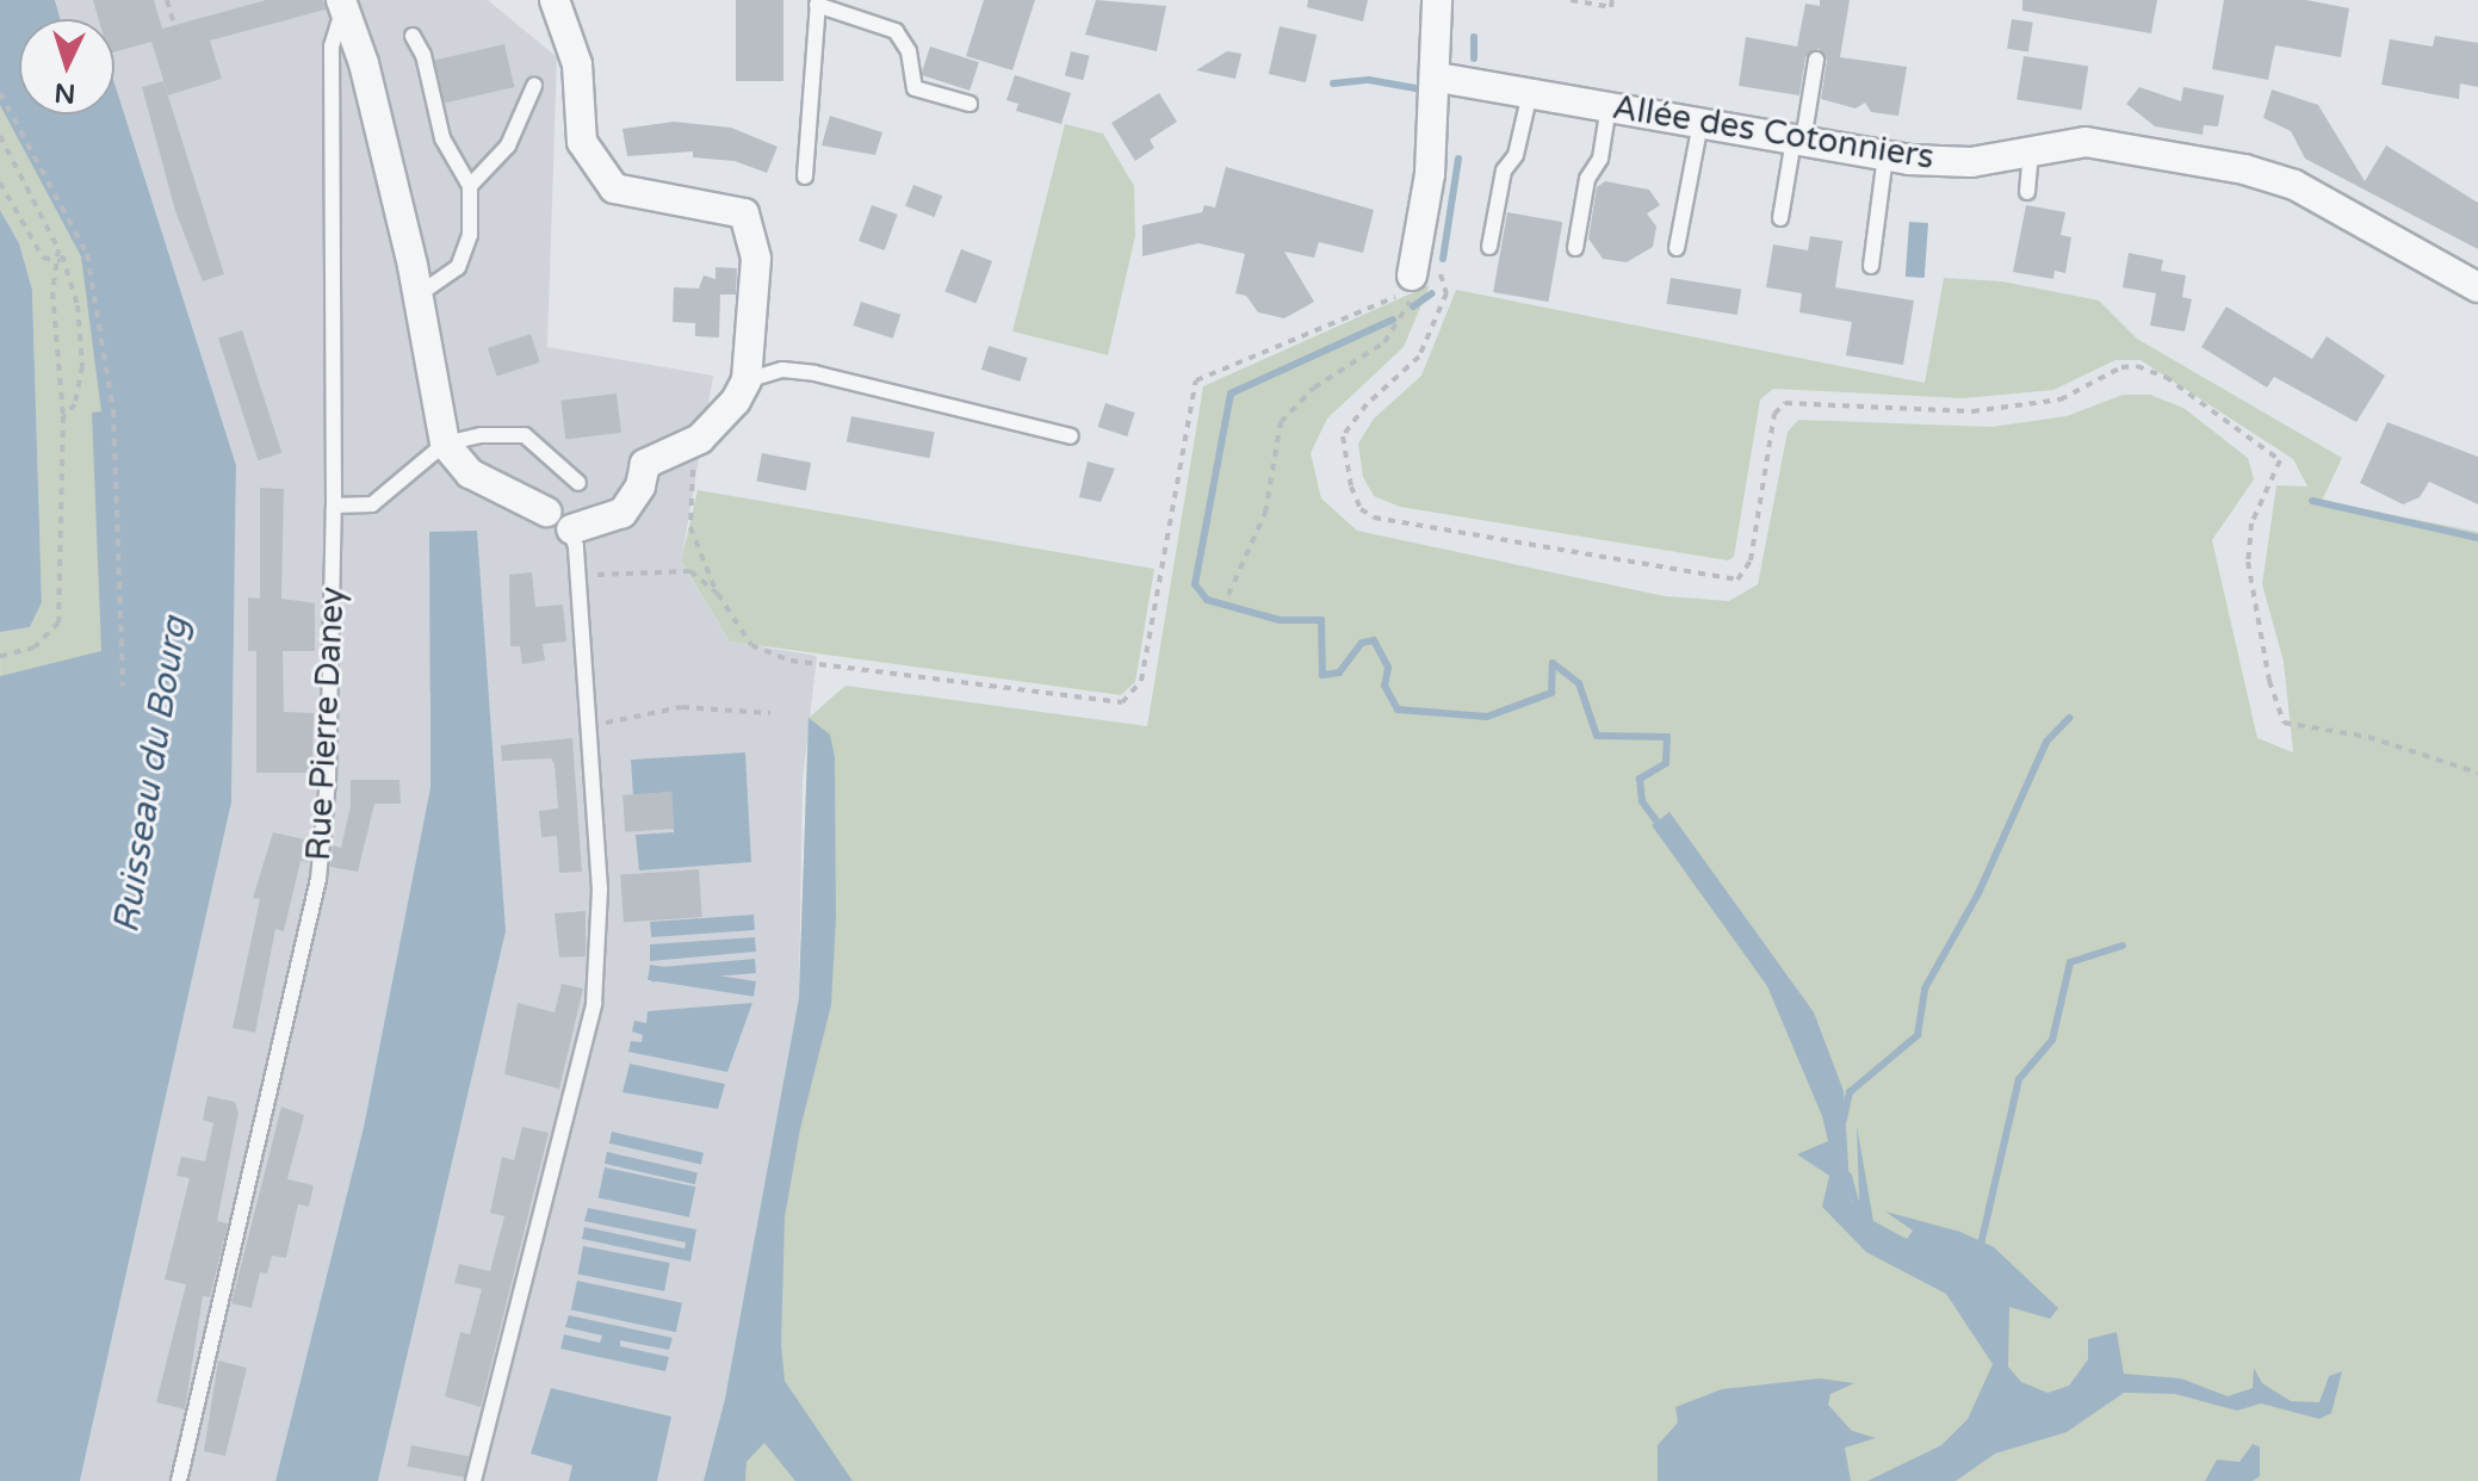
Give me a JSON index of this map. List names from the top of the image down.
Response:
{
  "streets": {
    "street": ["Allée des Cotonniers", "Rue Pierre Daney"]
  },
  "water": ["Ruisseau du Bourg"],
  "north": "bottom"
}
